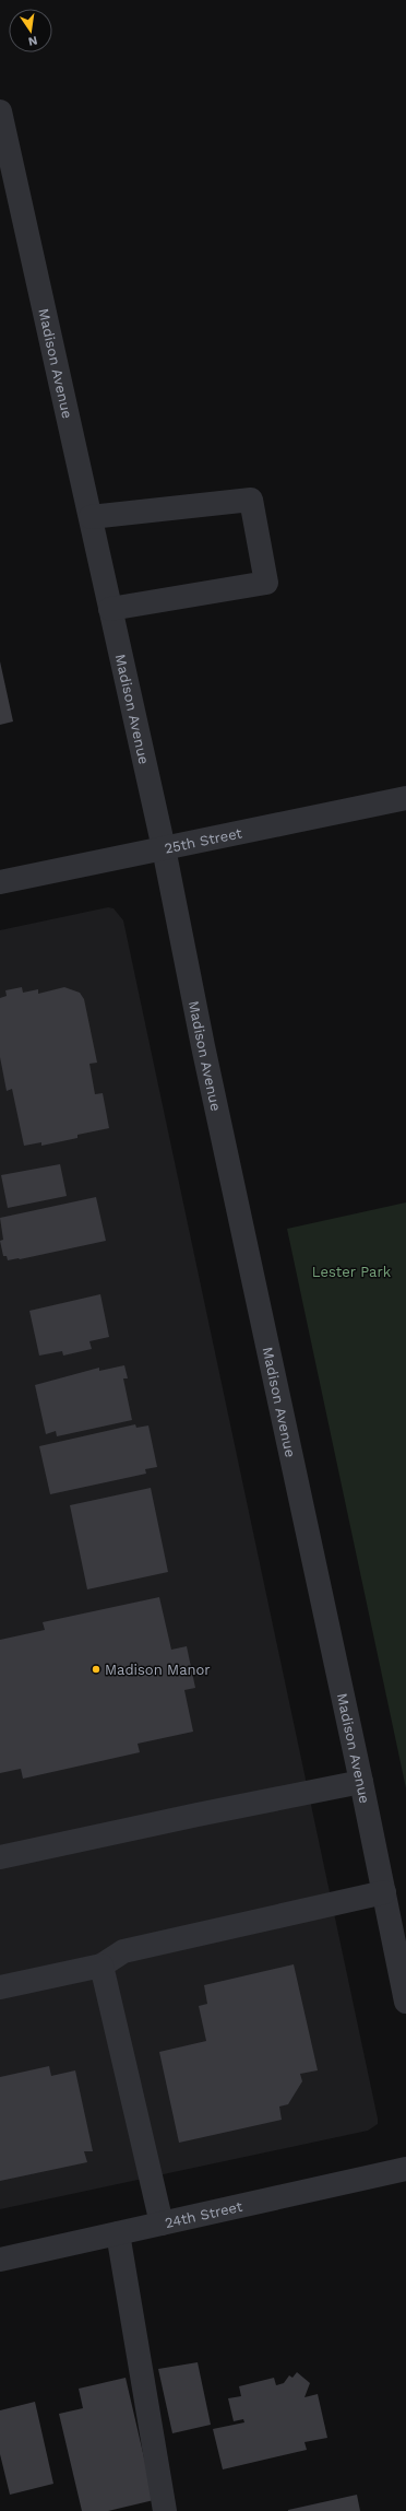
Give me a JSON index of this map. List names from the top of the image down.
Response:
{
  "streets": {
    "street": ["Madison Avenue", "25th Street", "24th Street"]
  },
  "crossings": [
    ["Madison Avenue", "25th Street"]
  ],
  "parks": ["Lester Park"],
  "places": ["Madison Manor"],
  "north": "bottom"
}
